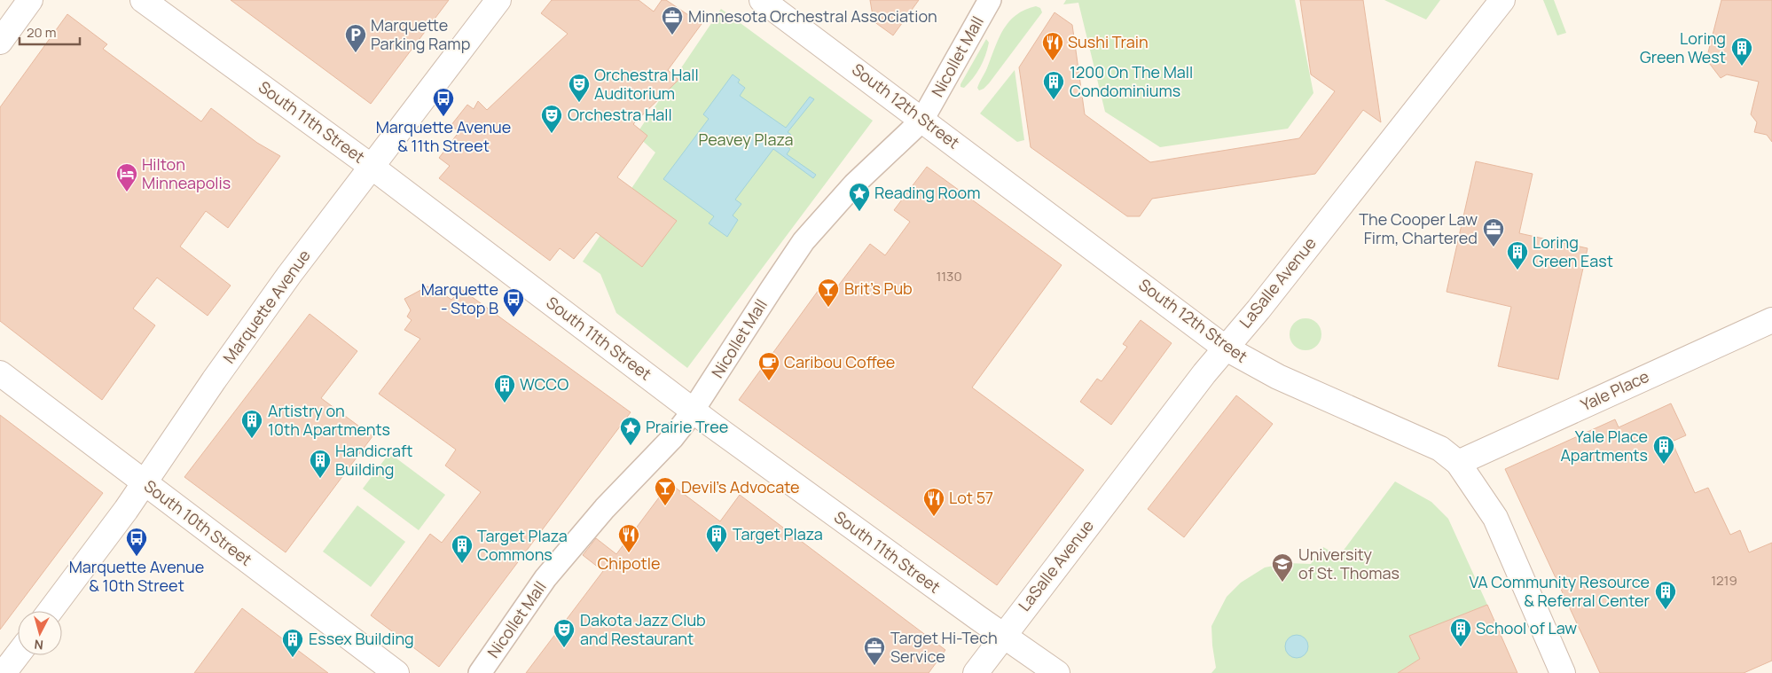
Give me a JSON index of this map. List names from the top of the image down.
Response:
{
  "streets": {
    "street": [
      "Nicollet Mall",
      "South 12th Street",
      "South 11th Street",
      "LaSalle Avenue",
      "Marquette Avenue",
      "Yale Place",
      "South 10th Street"
    ]
  },
  "crossings": [
    ["Nicollet Mall", "South 12th Street"],
    ["Nicollet Mall", "South 11th Street"],
    ["South 12th Street", "LaSalle Avenue"],
    ["South 12th Street", "Yale Place"],
    ["South 11th Street", "LaSalle Avenue"],
    ["South 11th Street", "Marquette Avenue"],
    ["Marquette Avenue", "South 10th Street"]
  ],
  "parks": ["Peavey Plaza"],
  "places": {
    "office": ["Minnesota Orchestral Association", "The Cooper Law Firm, Chartered", "Target Hi-Tech Service"],
    "parking": ["Marquette Parking Ramp"],
    "restaurant": ["Sushi Train", "Lot 57", "Chipotle"],
    "building": [
      "Loring Green West",
      "1200 On The Mall Condominiums",
      "Loring Green East",
      "WCCO",
      "Artistry on 10th Apartments",
      "Yale Place Apartments",
      "Handicraft Building",
      "Target Plaza",
      "Target Plaza Commons",
      "VA Community Resource & Referral Center",
      "School of Law",
      "Essex Building"
    ],
    "theatre": ["Orchestra Hall Auditorium", "Orchestra Hall", "Dakota Jazz Club and Restaurant"],
    "bus stop": ["Marquette Avenue & 11th Street", "Marquette - Stop B", "Marquette Avenue & 10th Street"],
    "hotel": ["Hilton Minneapolis"],
    "place": ["Reading Room", "Prairie Tree"],
    "bar": ["Brit's Pub", "Devil's Advocate"],
    "cafe": ["Caribou Coffee"],
    "school or university": ["University of St. Thomas"]
  },
  "house_numbers": ["1130", "1219"],
  "scale_bar": "20 m",
  "north": "bottom"
}
